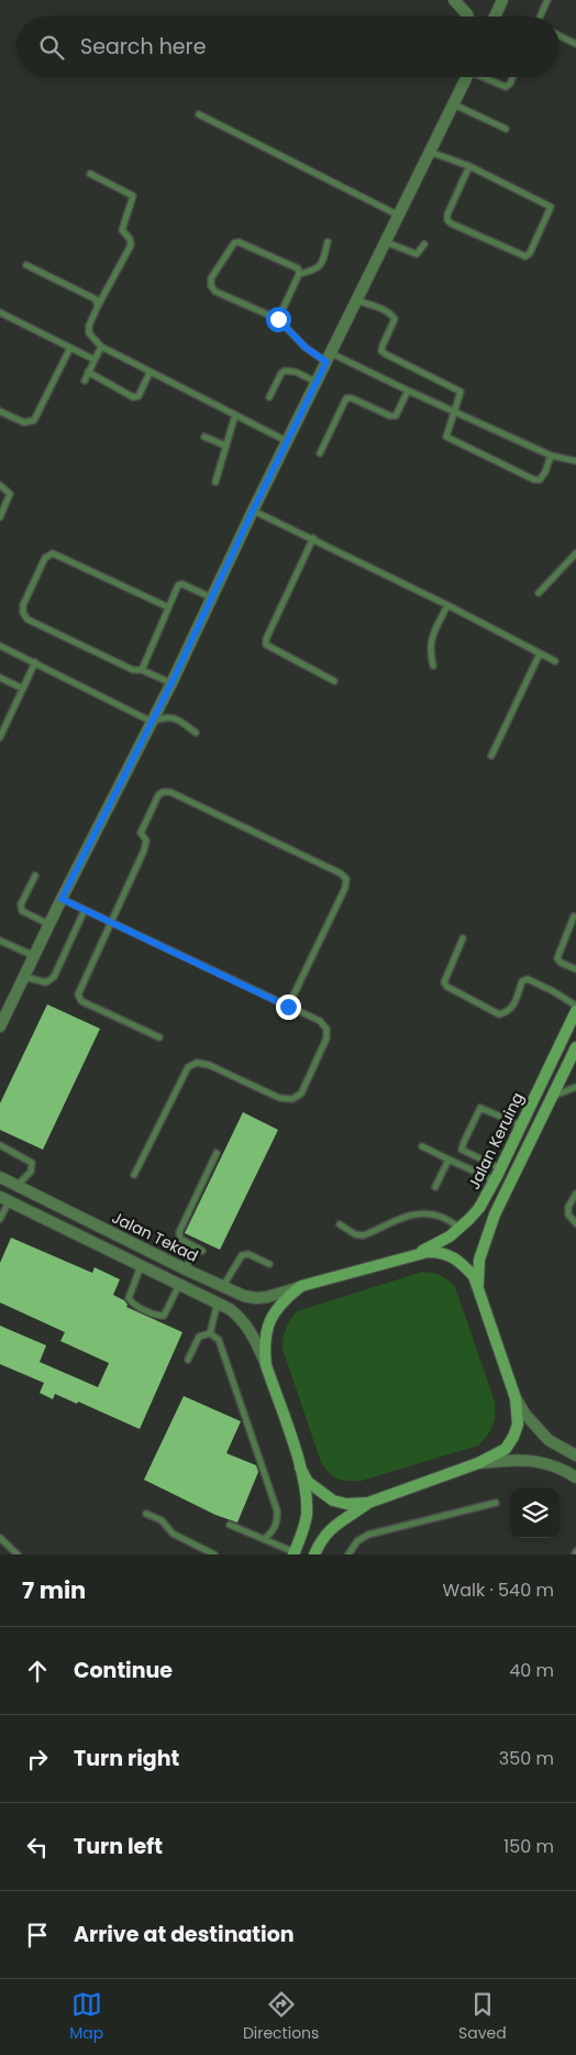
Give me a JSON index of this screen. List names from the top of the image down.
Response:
{
  "streets": {
    "main road": ["Jalan Keruing"],
    "street": ["Jalan Tekad"]
  },
  "page": {
    "search": "Search here",
    "heading": ["7 min", "Walk · 540 m"],
    "list": [
      ["Continue", "40 m"],
      ["Turn right", "350 m"],
      ["Turn left", "150 m"],
      "Arrive at destination"
    ],
    "nav": ["Map", "Directions", "Saved"]
  }
}
